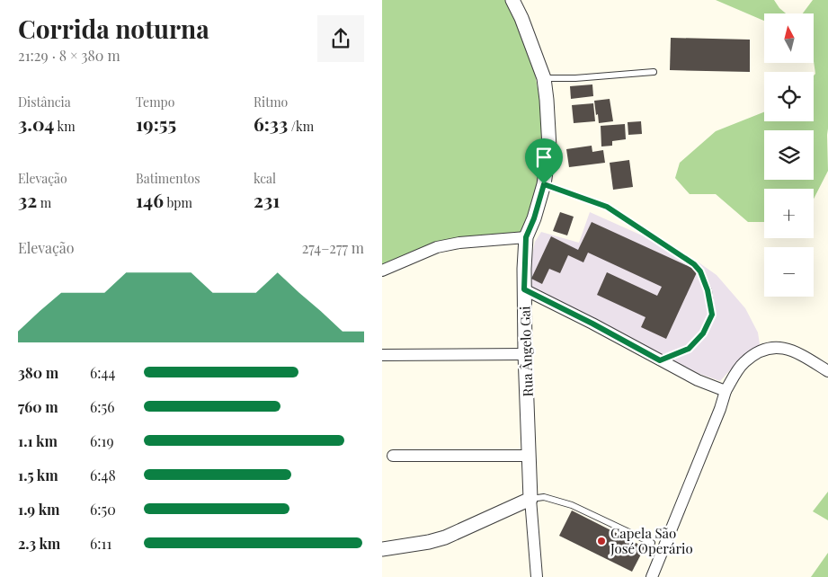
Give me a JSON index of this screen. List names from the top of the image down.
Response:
{
  "streets": {
    "street": ["Rua Ângelo Gai"]
  },
  "places": ["Capela São José Operário"],
  "north": "top",
  "page": {
    "heading": ["Corrida noturna", "21:29 · 8 × 380 m"],
    "map_buttons": ["+", "−"],
    "stats": [
      ["Distância", "3.04 km"],
      ["Tempo", "19:55"],
      ["Ritmo", "6:33 /km"],
      ["Elevação", "32 m"],
      ["Batimentos", "146 bpm"],
      ["kcal", "231"]
    ],
    "chart": ["Elevação", "274–277 m"],
    "list": [
      {
        "name": "380 m",
        "note": "6:44"
      },
      {
        "name": "760 m",
        "note": "6:56"
      },
      {
        "name": "1.1 km",
        "note": "6:19"
      },
      {
        "name": "1.5 km",
        "note": "6:48"
      },
      {
        "name": "1.9 km",
        "note": "6:50"
      },
      {
        "name": "2.3 km",
        "note": "6:11"
      }
    ]
  }
}
